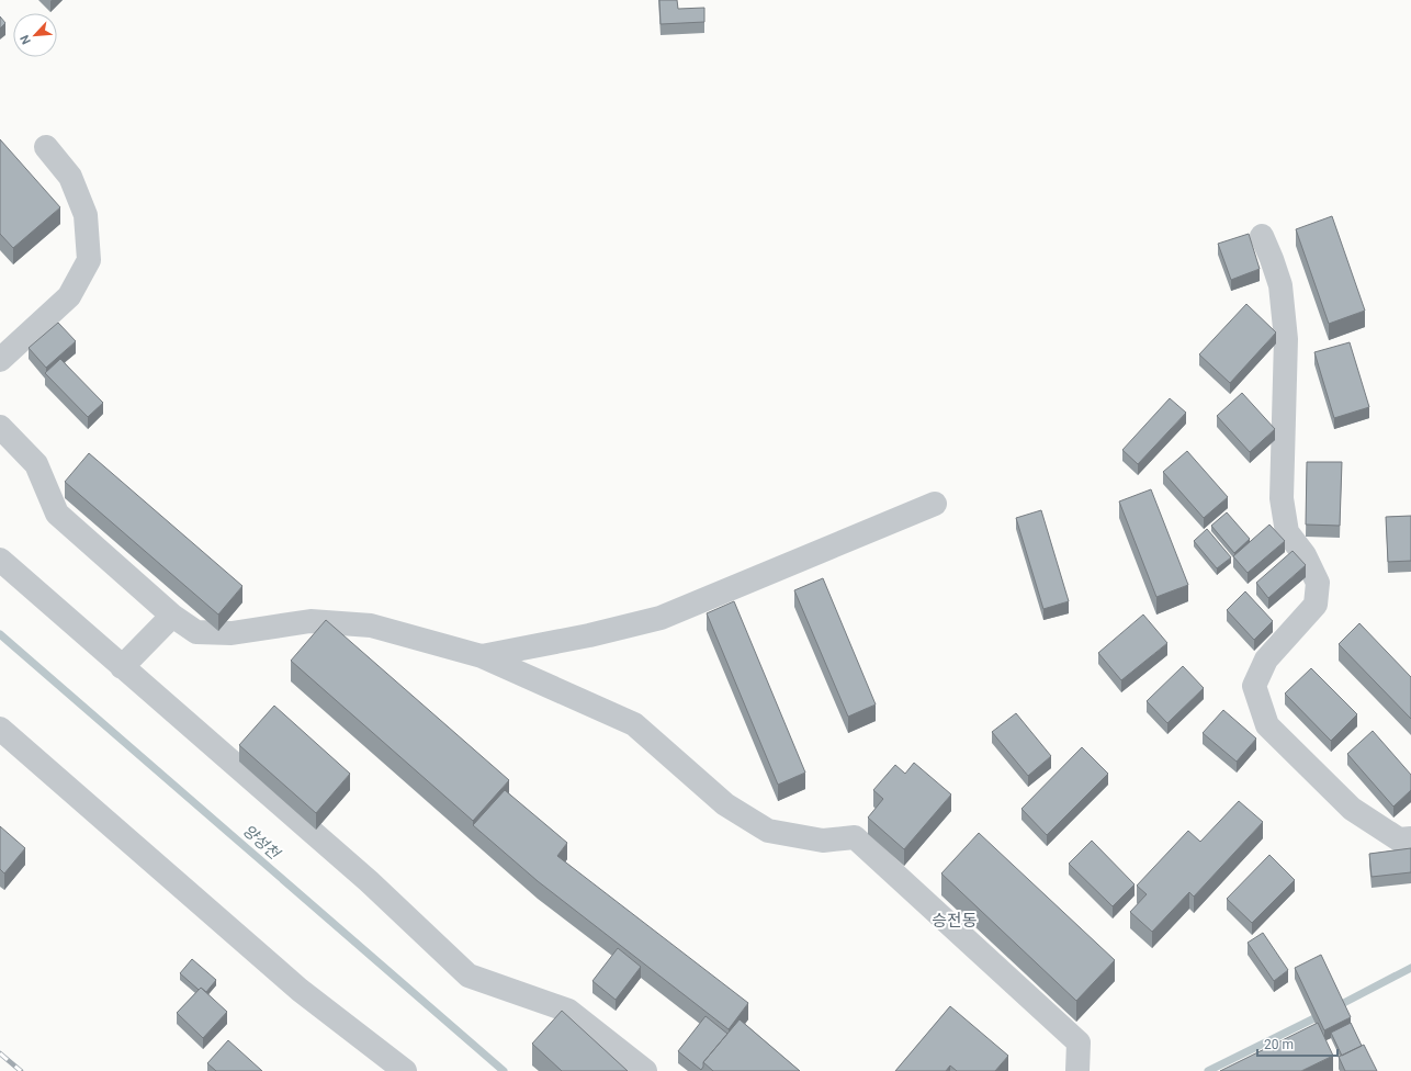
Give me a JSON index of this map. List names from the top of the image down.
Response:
{
  "districts": ["승전동"],
  "water": ["양성천"],
  "scale_bar": "20 m",
  "north": "bottom left"
}
